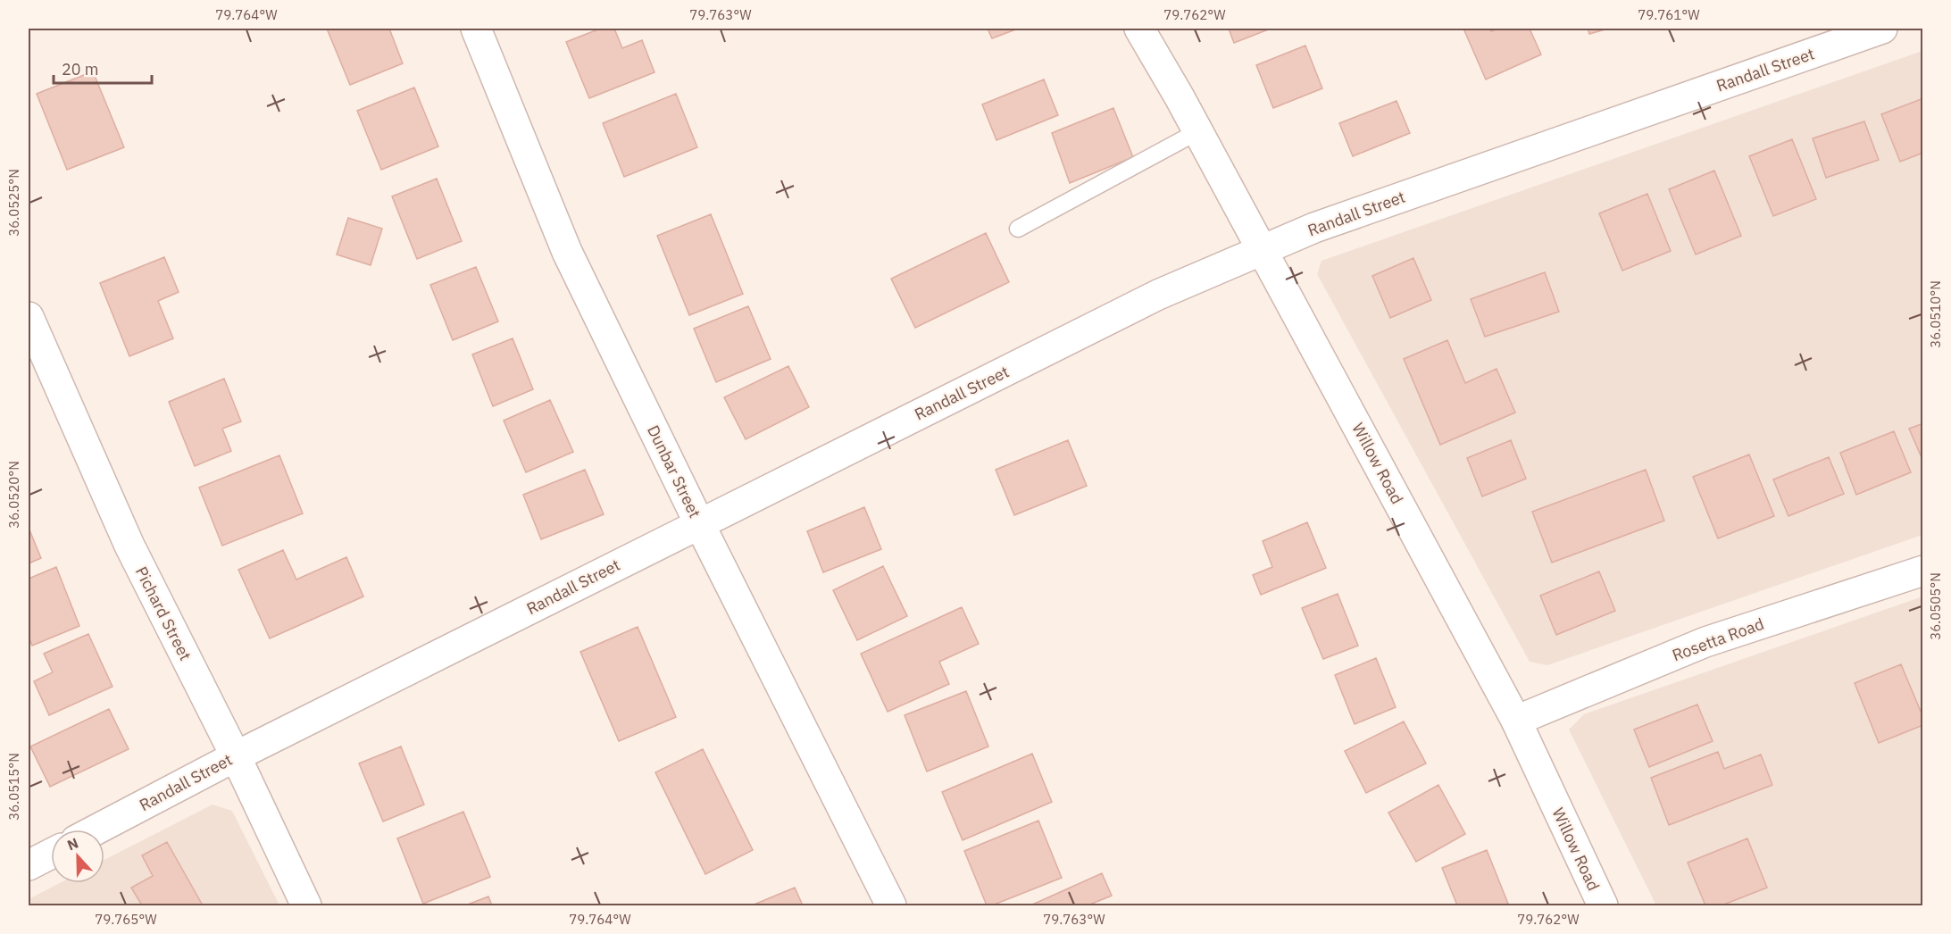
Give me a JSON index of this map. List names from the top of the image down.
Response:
{
  "streets": {
    "street": [
      "Randall Street",
      "Willow Road",
      "Dunbar Street",
      "Pichard Street",
      "Rosetta Road"
    ]
  },
  "crossings": [
    ["Randall Street", "Willow Road"],
    ["Randall Street", "Dunbar Street"],
    ["Randall Street", "Pichard Street"],
    ["Willow Road", "Rosetta Road"]
  ],
  "scale_bar": "20 m",
  "north": "top",
  "coordinates": [
    "79.764°W",
    "79.763°W",
    "79.762°W",
    "79.761°W",
    "36.0525°N",
    "36.0510°N",
    "36.0520°N",
    "36.0505°N",
    "36.0515°N",
    "79.765°W"
  ]
}
